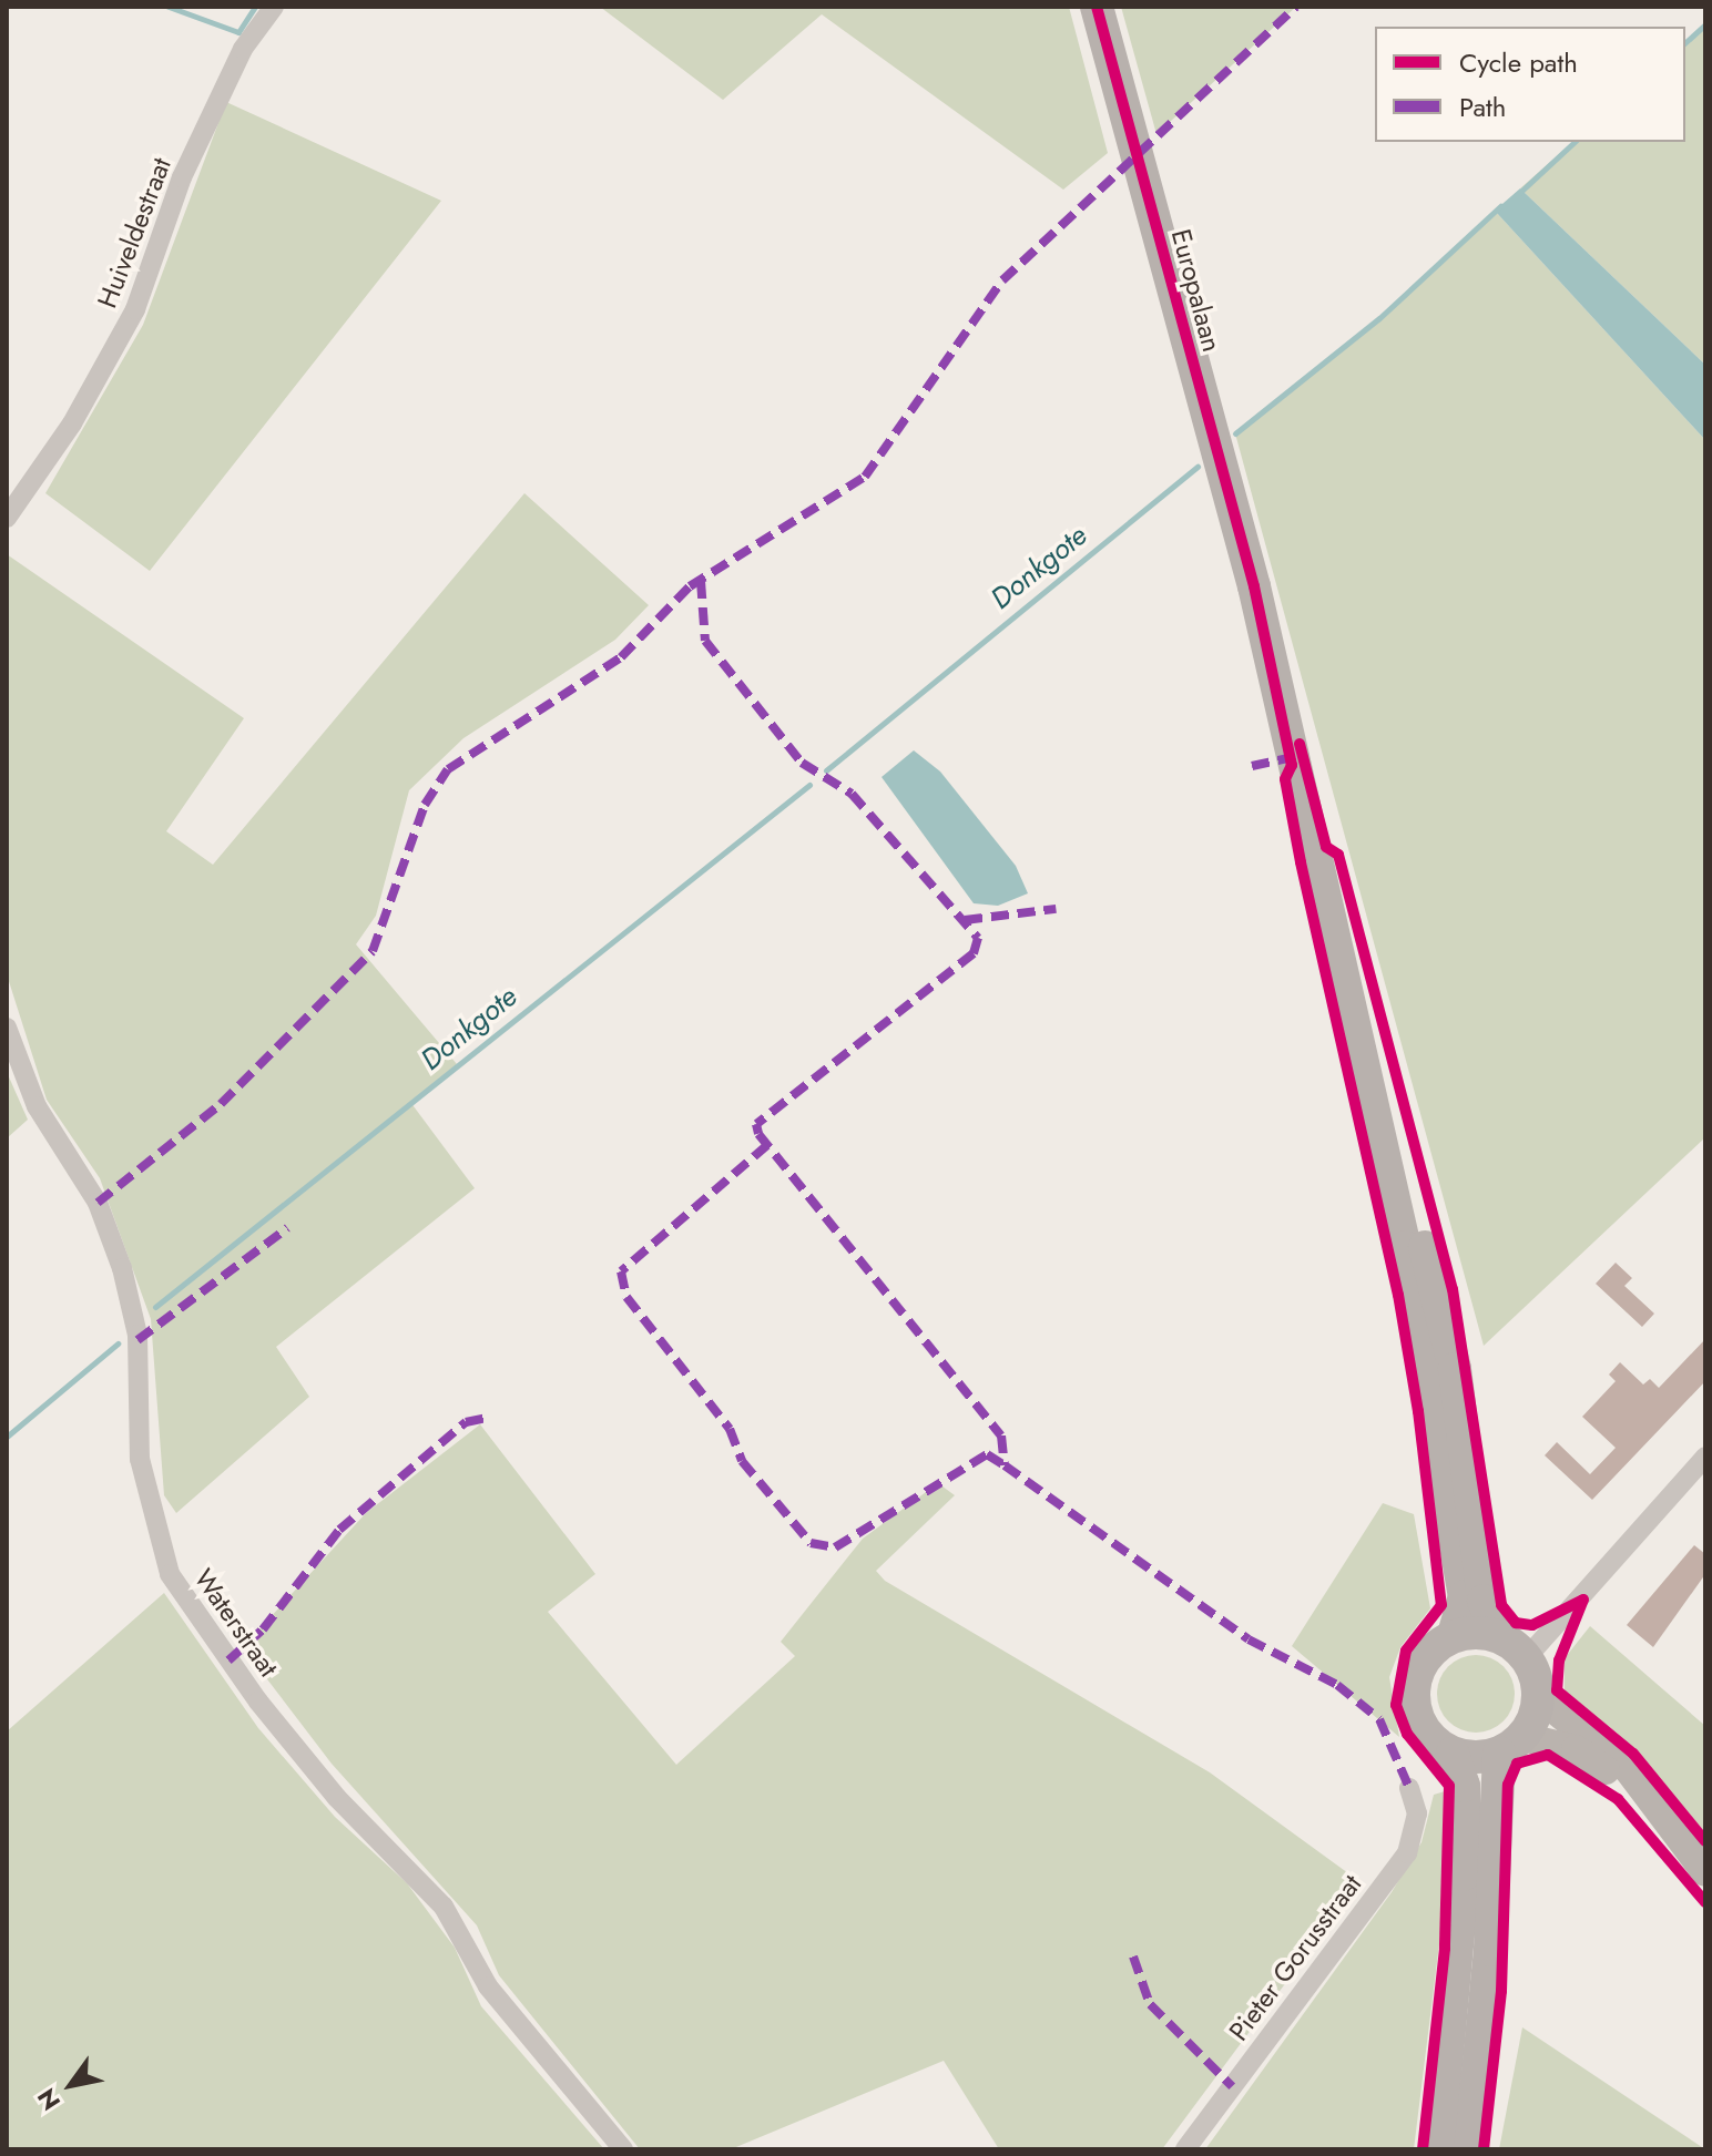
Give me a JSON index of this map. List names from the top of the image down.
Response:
{
  "streets": {
    "main road": ["Europalaan"],
    "street": ["Huiveldestraat", "Waterstraat", "Pieter Gorusstraat"]
  },
  "water": ["Donkgote"],
  "legend": ["Cycle path", "Path"],
  "north": "bottom left"
}
